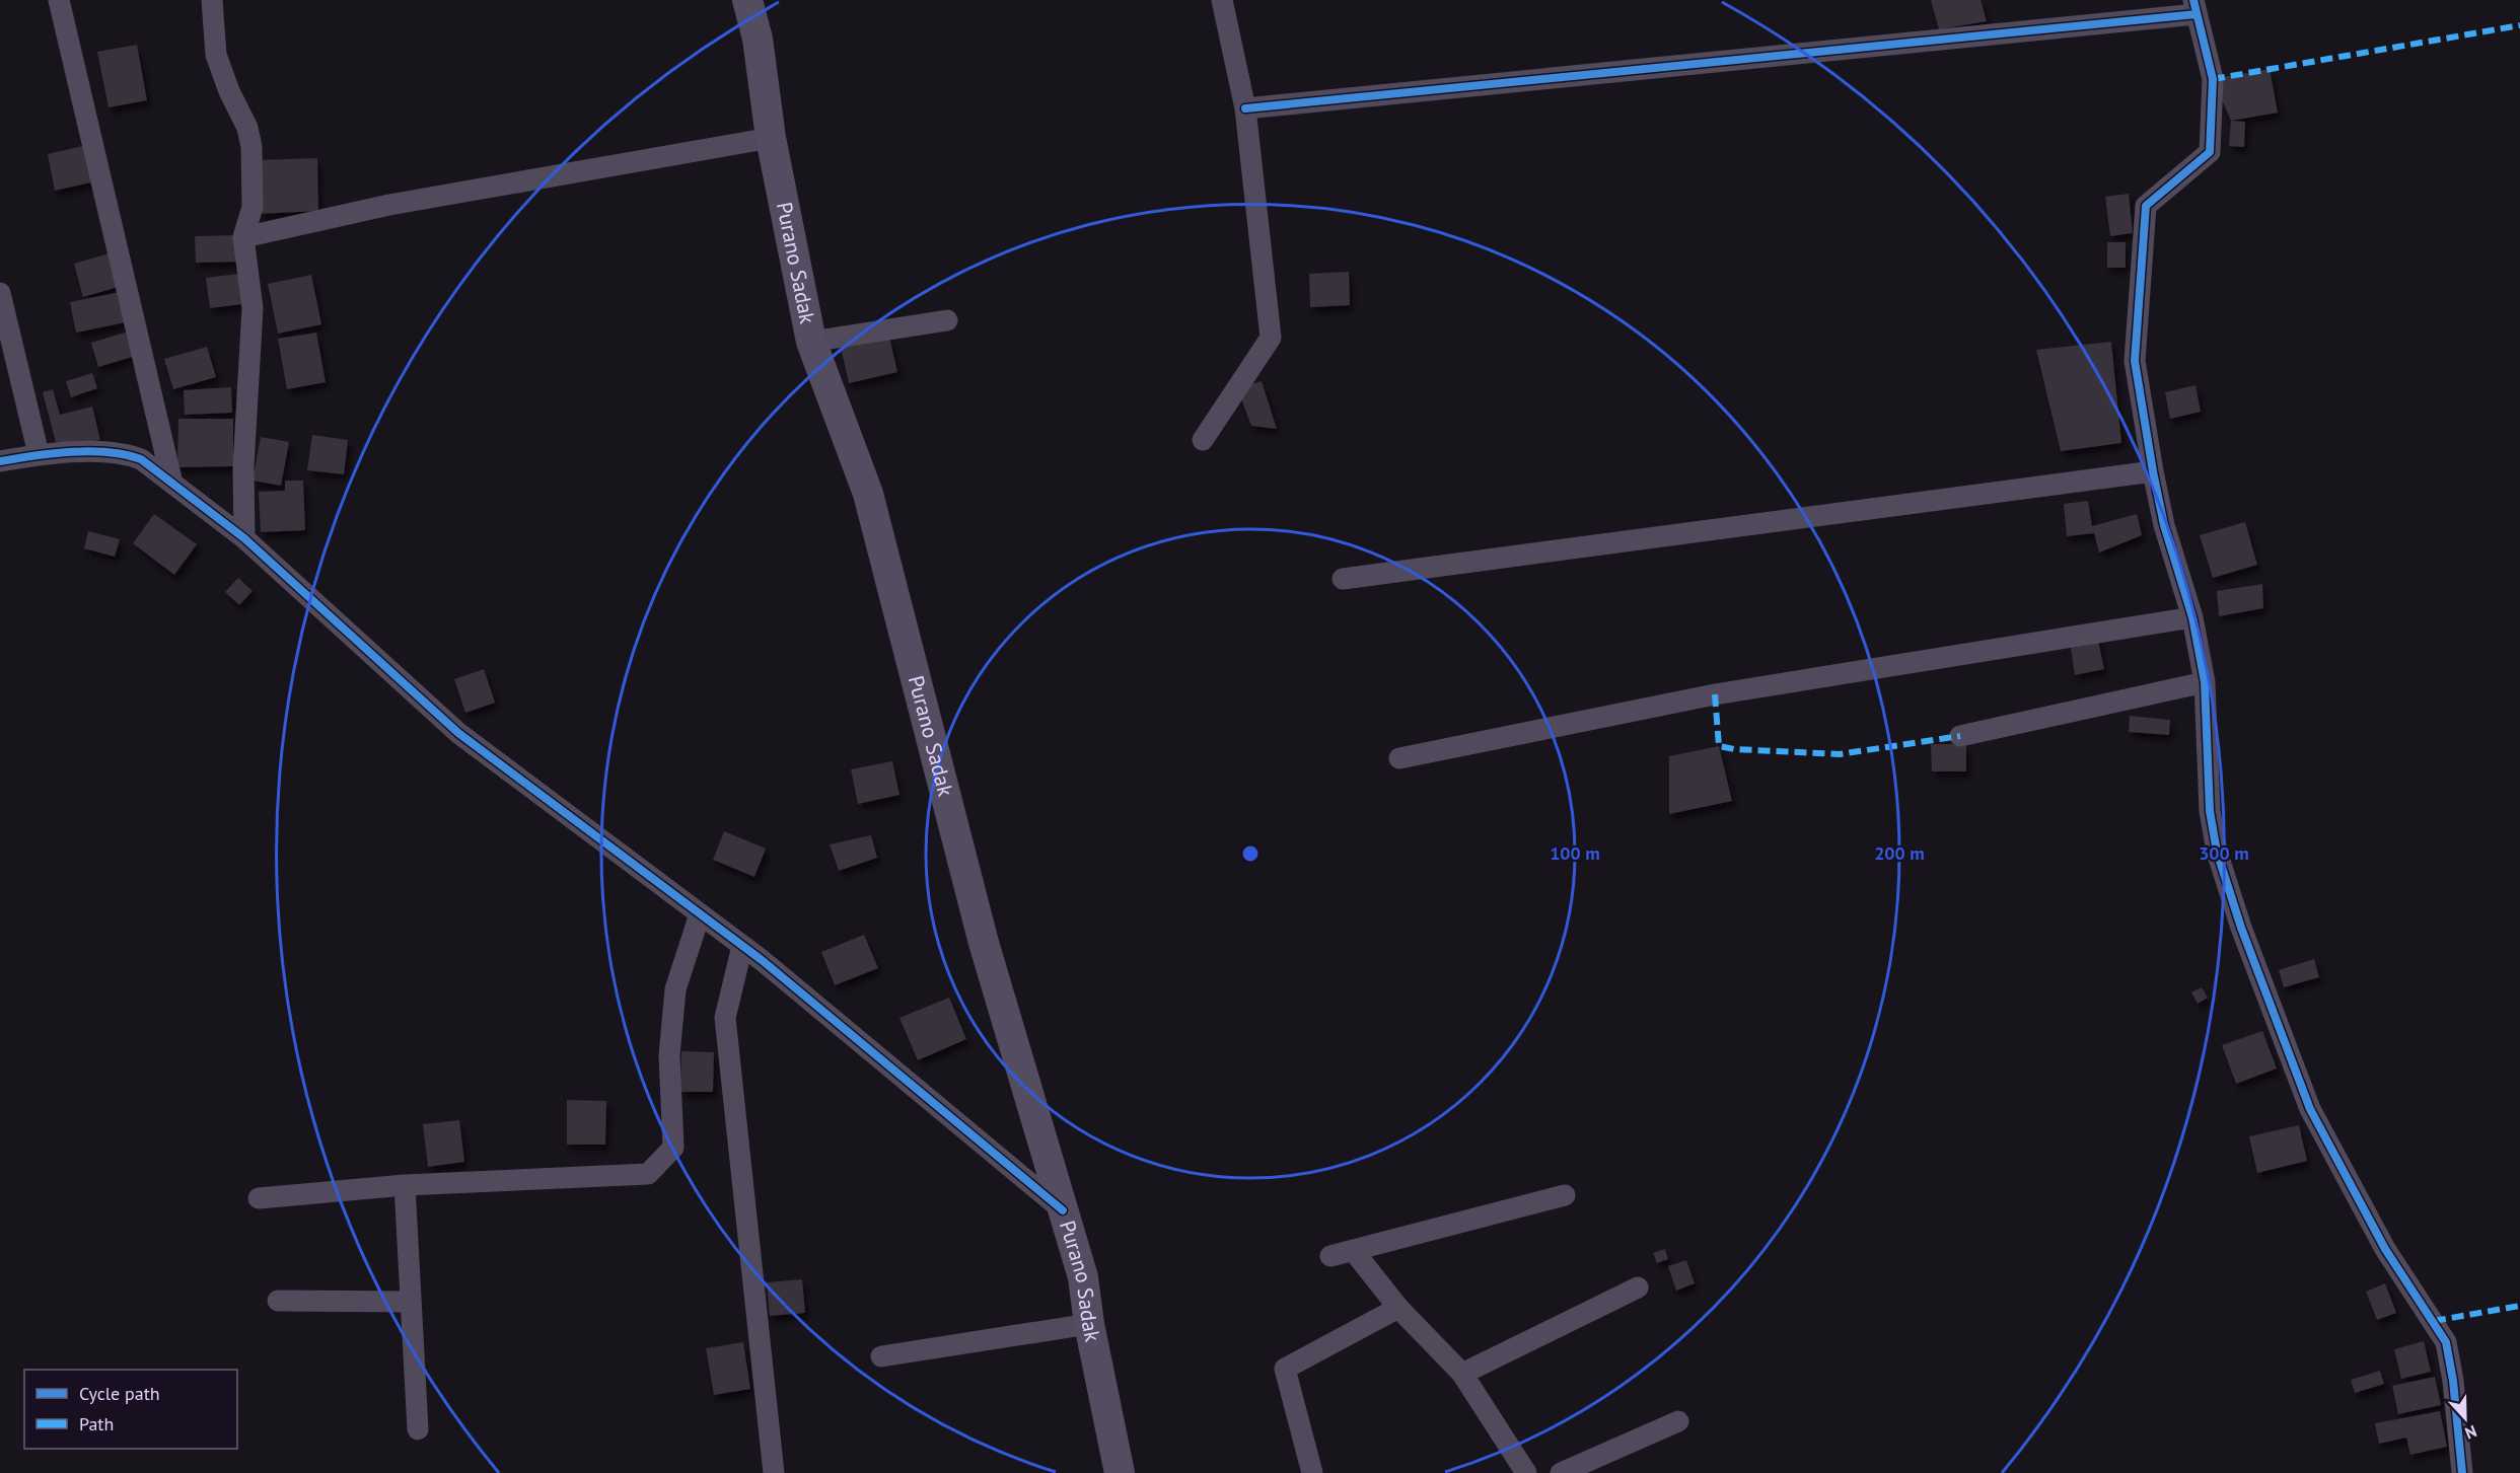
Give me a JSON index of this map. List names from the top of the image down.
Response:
{
  "streets": {
    "main road": ["Purano Sadak"]
  },
  "legend": ["Cycle path", "Path"],
  "north": "bottom",
  "rings": ["100 m", "200 m", "300 m"]
}
